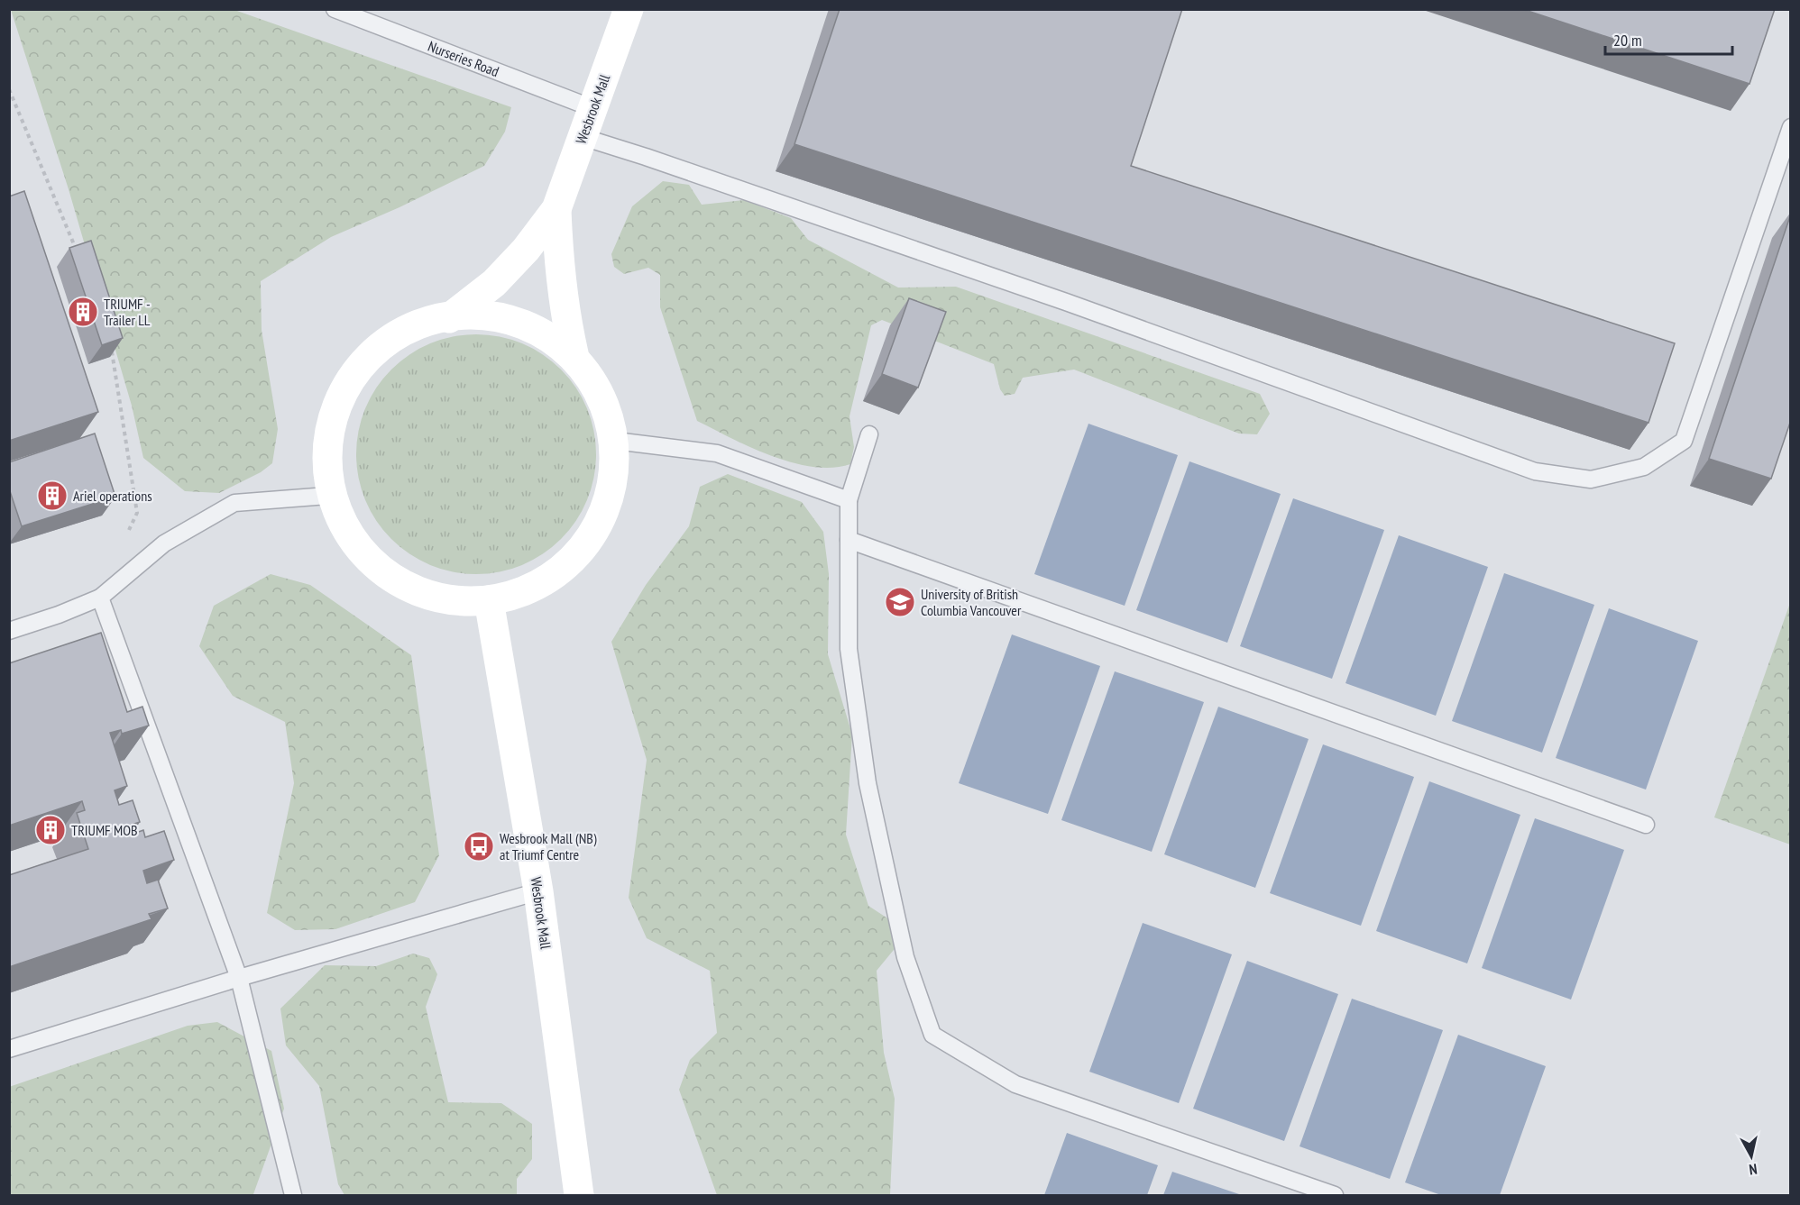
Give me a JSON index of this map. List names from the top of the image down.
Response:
{
  "streets": {
    "street": ["Wesbrook Mall"],
    "lane": ["Nurseries Road"]
  },
  "crossings": [
    ["Nurseries Road", "Wesbrook Mall"]
  ],
  "places": {
    "building": ["TRIUMF - Trailer LL", "Ariel operations", "TRIUMF MOB"],
    "school or university": ["University of British Columbia Vancouver"],
    "bus stop": ["Wesbrook Mall (NB) at Triumf Centre"]
  },
  "scale_bar": "20 m",
  "north": "bottom"
}
